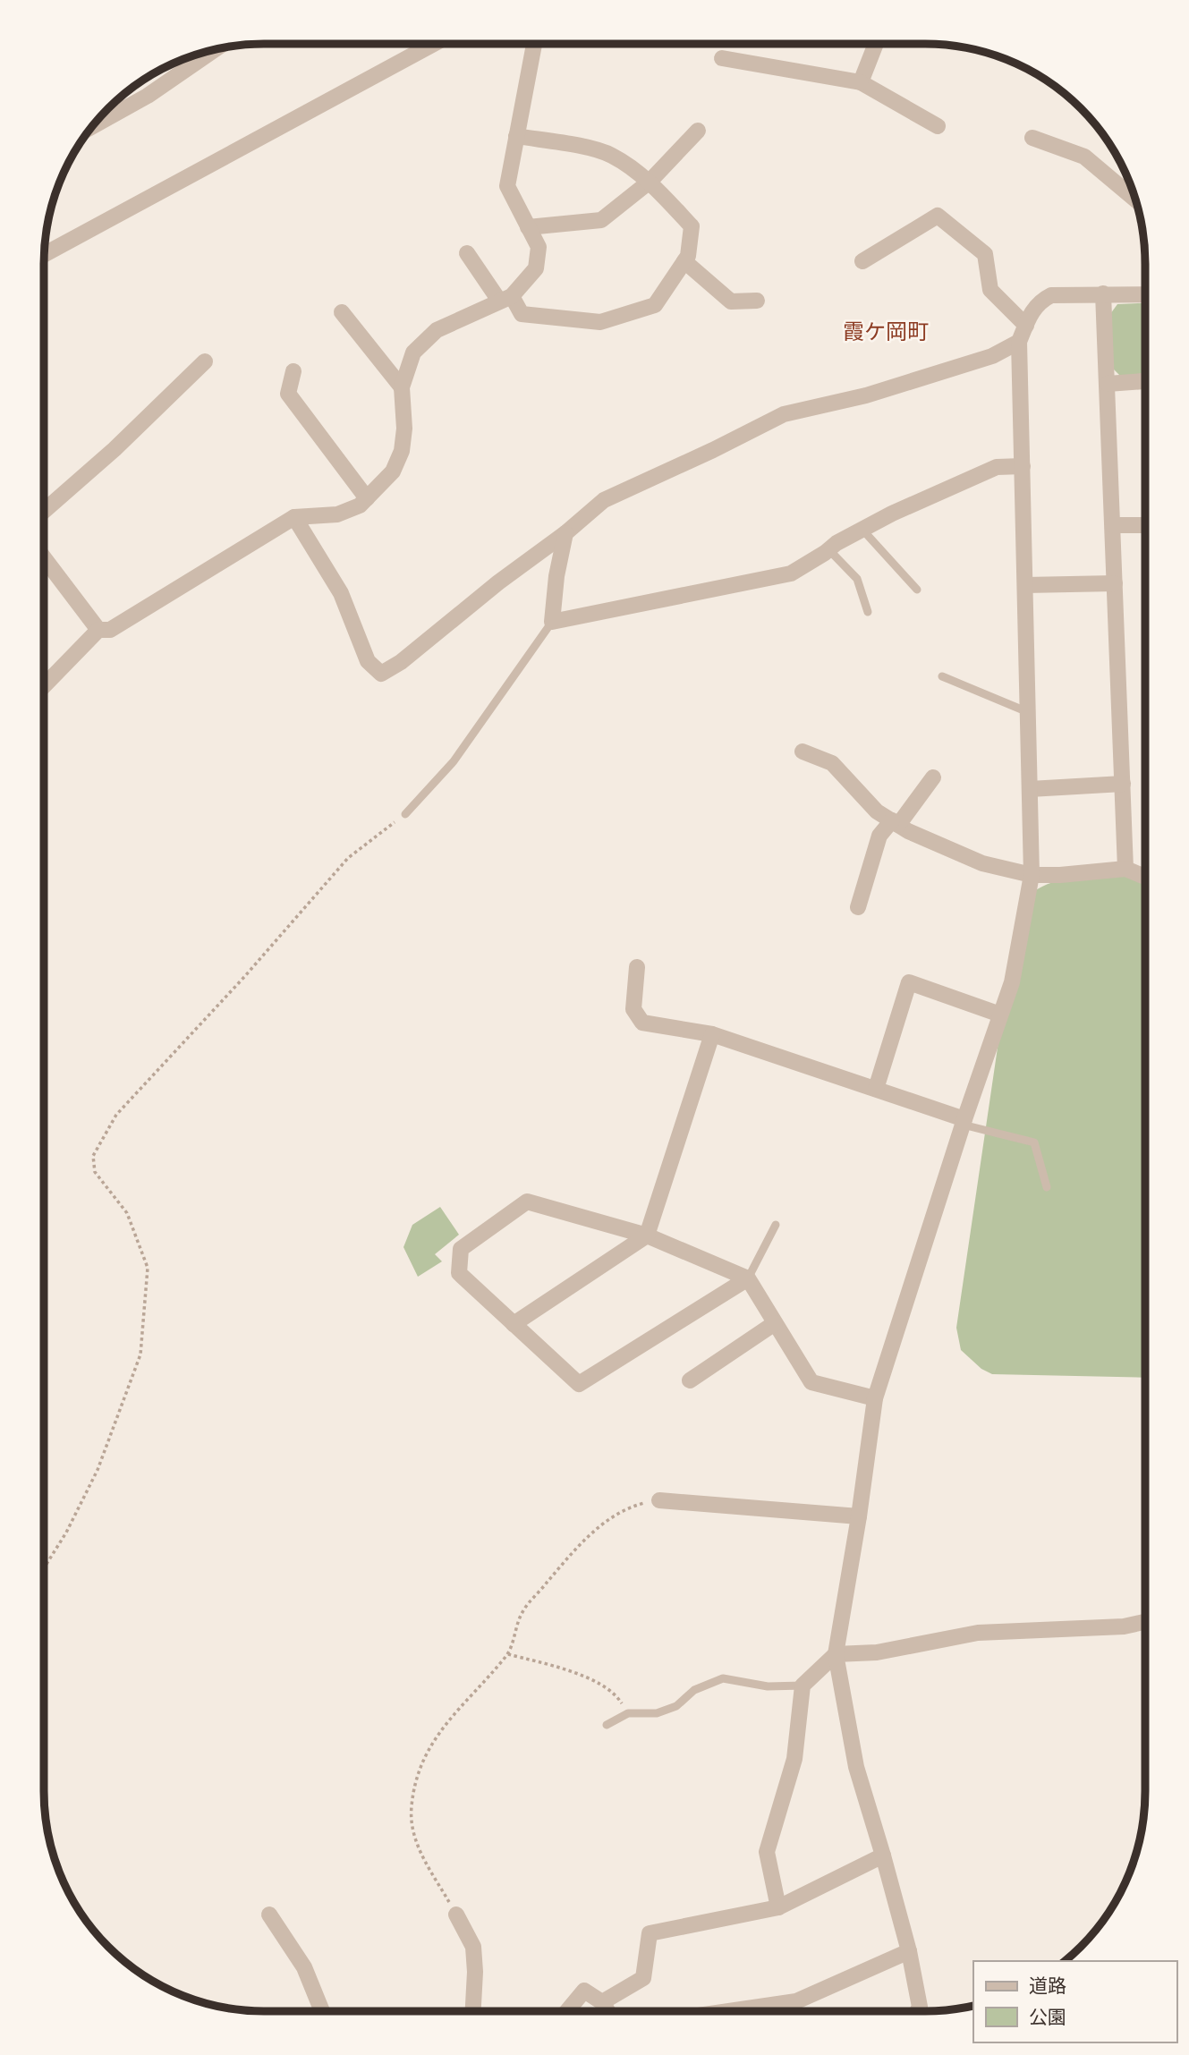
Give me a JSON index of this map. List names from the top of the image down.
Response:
{
  "districts": ["霞ケ岡町"],
  "legend": ["道路", "公園"]
}
